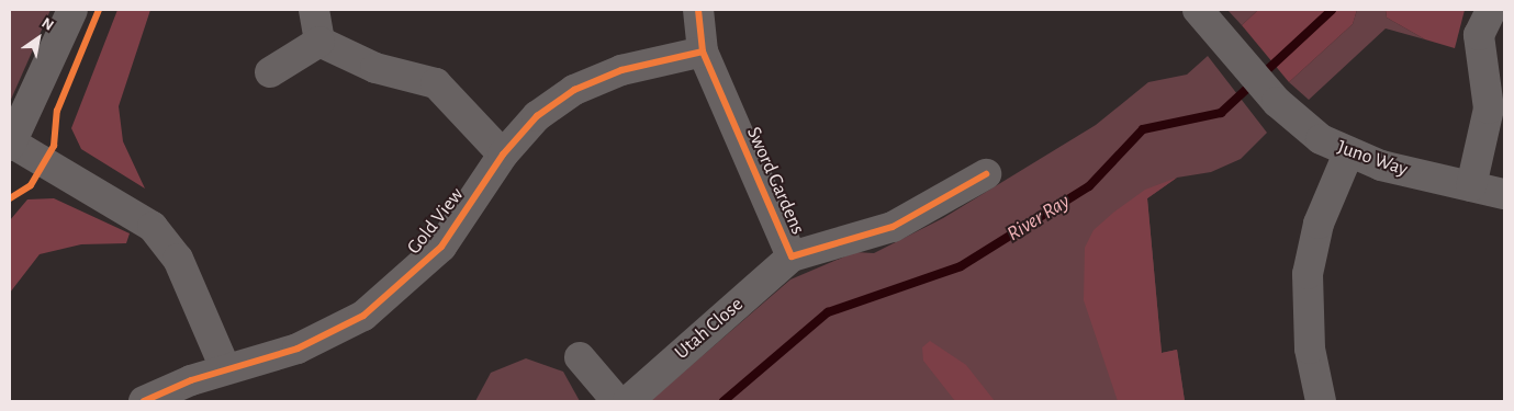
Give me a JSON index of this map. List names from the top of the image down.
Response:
{
  "streets": {
    "street": [
      "Juno Way",
      "Sword Gardens",
      "Gold View",
      "Utah Close"
    ]
  },
  "crossings": [
    ["Sword Gardens", "Gold View"],
    ["Sword Gardens", "Utah Close"]
  ],
  "water": ["River Ray"],
  "north": "top right"
}
